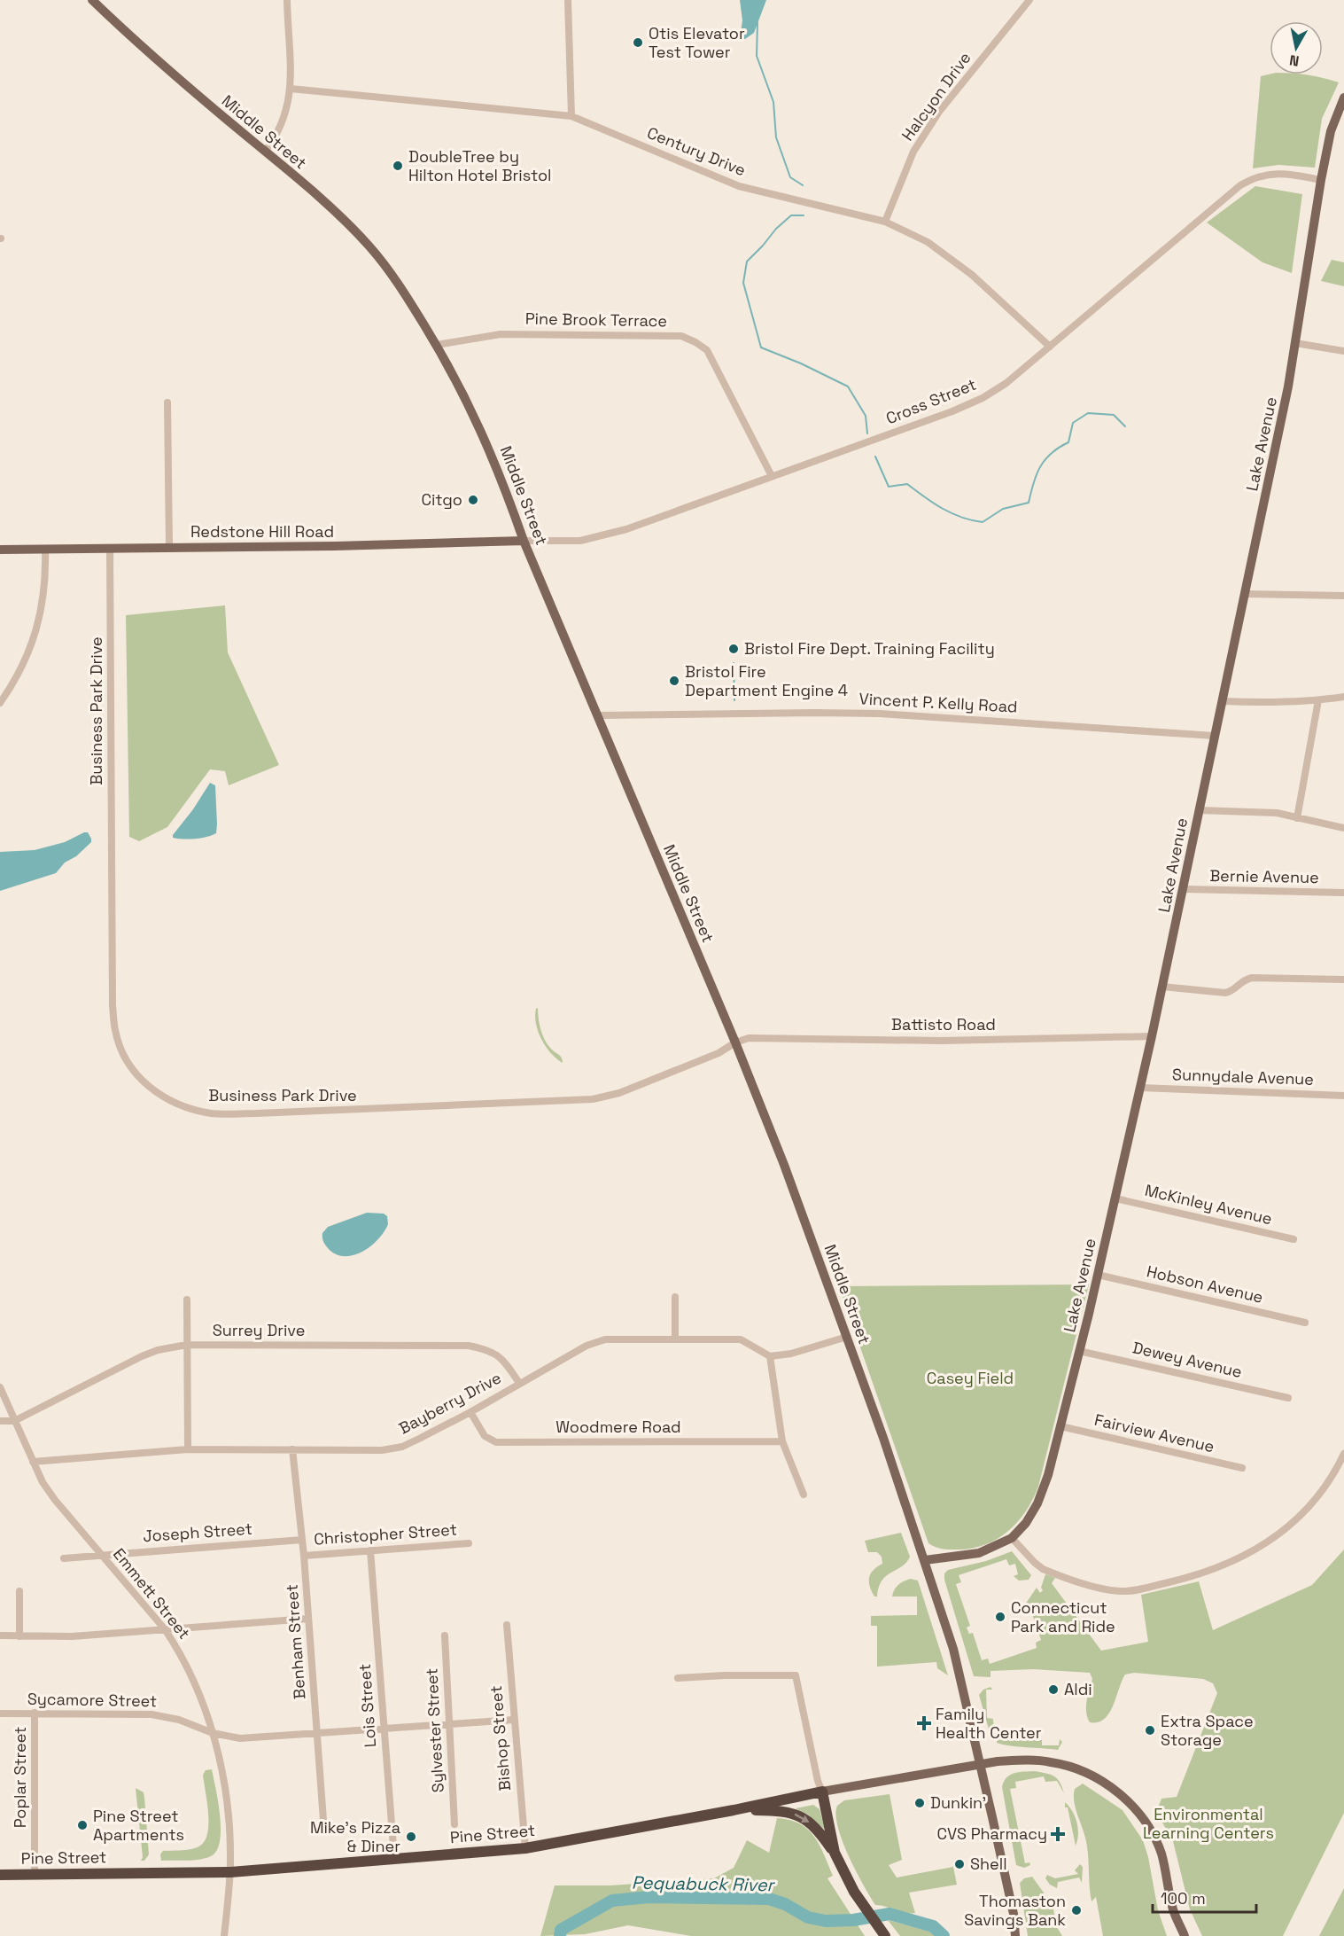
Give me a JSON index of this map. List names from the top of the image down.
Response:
{
  "streets": {
    "highway": ["Pine Street"],
    "main road": ["Middle Street", "Lake Avenue", "Redstone Hill Road"],
    "street": [
      "Halcyon Drive",
      "Century Drive",
      "Pine Brook Terrace",
      "Cross Street",
      "Vincent P. Kelly Road",
      "Business Park Drive",
      "Bernie Avenue",
      "Battisto Road",
      "Sunnydale Avenue",
      "McKinley Avenue",
      "Hobson Avenue",
      "Surrey Drive",
      "Dewey Avenue",
      "Bayberry Drive",
      "Woodmere Road",
      "Fairview Avenue",
      "Joseph Street",
      "Christopher Street",
      "Emmett Street",
      "Benham Street",
      "Sycamore Street",
      "Lois Street",
      "Sylvester Street",
      "Bishop Street",
      "Poplar Street"
    ]
  },
  "crossings": [
    ["Halcyon Drive", "Century Drive"],
    ["Middle Street", "Pine Brook Terrace"],
    ["Middle Street", "Cross Street"],
    ["Middle Street", "Lake Avenue"],
    ["Middle Street", "Redstone Hill Road"],
    ["Middle Street", "Vincent P. Kelly Road"],
    ["Middle Street", "Business Park Drive"],
    ["Middle Street", "Battisto Road"],
    ["Middle Street", "Pine Street"],
    ["Century Drive", "Cross Street"],
    ["Pine Brook Terrace", "Cross Street"],
    ["Cross Street", "Lake Avenue"],
    ["Cross Street", "Redstone Hill Road"],
    ["Lake Avenue", "Vincent P. Kelly Road"],
    ["Lake Avenue", "Bernie Avenue"],
    ["Lake Avenue", "Battisto Road"],
    ["Lake Avenue", "Sunnydale Avenue"],
    ["Lake Avenue", "McKinley Avenue"],
    ["Lake Avenue", "Hobson Avenue"],
    ["Lake Avenue", "Dewey Avenue"],
    ["Lake Avenue", "Fairview Avenue"],
    ["Redstone Hill Road", "Business Park Drive"],
    ["Business Park Drive", "Battisto Road"],
    ["Surrey Drive", "Bayberry Drive"],
    ["Surrey Drive", "Emmett Street"],
    ["Bayberry Drive", "Woodmere Road"],
    ["Bayberry Drive", "Emmett Street"],
    ["Bayberry Drive", "Benham Street"],
    ["Joseph Street", "Emmett Street"],
    ["Joseph Street", "Benham Street"],
    ["Christopher Street", "Benham Street"],
    ["Christopher Street", "Lois Street"],
    ["Emmett Street", "Sycamore Street"],
    ["Emmett Street", "Pine Street"],
    ["Benham Street", "Sycamore Street"],
    ["Sycamore Street", "Lois Street"],
    ["Sycamore Street", "Sylvester Street"],
    ["Sycamore Street", "Bishop Street"],
    ["Sycamore Street", "Poplar Street"],
    ["Lois Street", "Pine Street"],
    ["Bishop Street", "Pine Street"],
    ["Poplar Street", "Pine Street"]
  ],
  "water": ["Pequabuck River"],
  "parks": ["Casey Field", "Environmental Learning Centers"],
  "places": {
    "other": [
      "Otis Elevator Test Tower",
      "DoubleTree by Hilton Hotel Bristol",
      "Citgo",
      "Bristol Fire Dept. Training Facility",
      "Bristol Fire Department Engine 4",
      "Connecticut Park and Ride",
      "Aldi",
      "Extra Space Storage",
      "Dunkin'",
      "Pine Street Apartments",
      "Mike's Pizza & Diner",
      "Shell",
      "Thomaston Savings Bank"
    ],
    "health": ["Family Health Center", "CVS Pharmacy"]
  },
  "scale_bar": "100 m",
  "north": "bottom"
}
